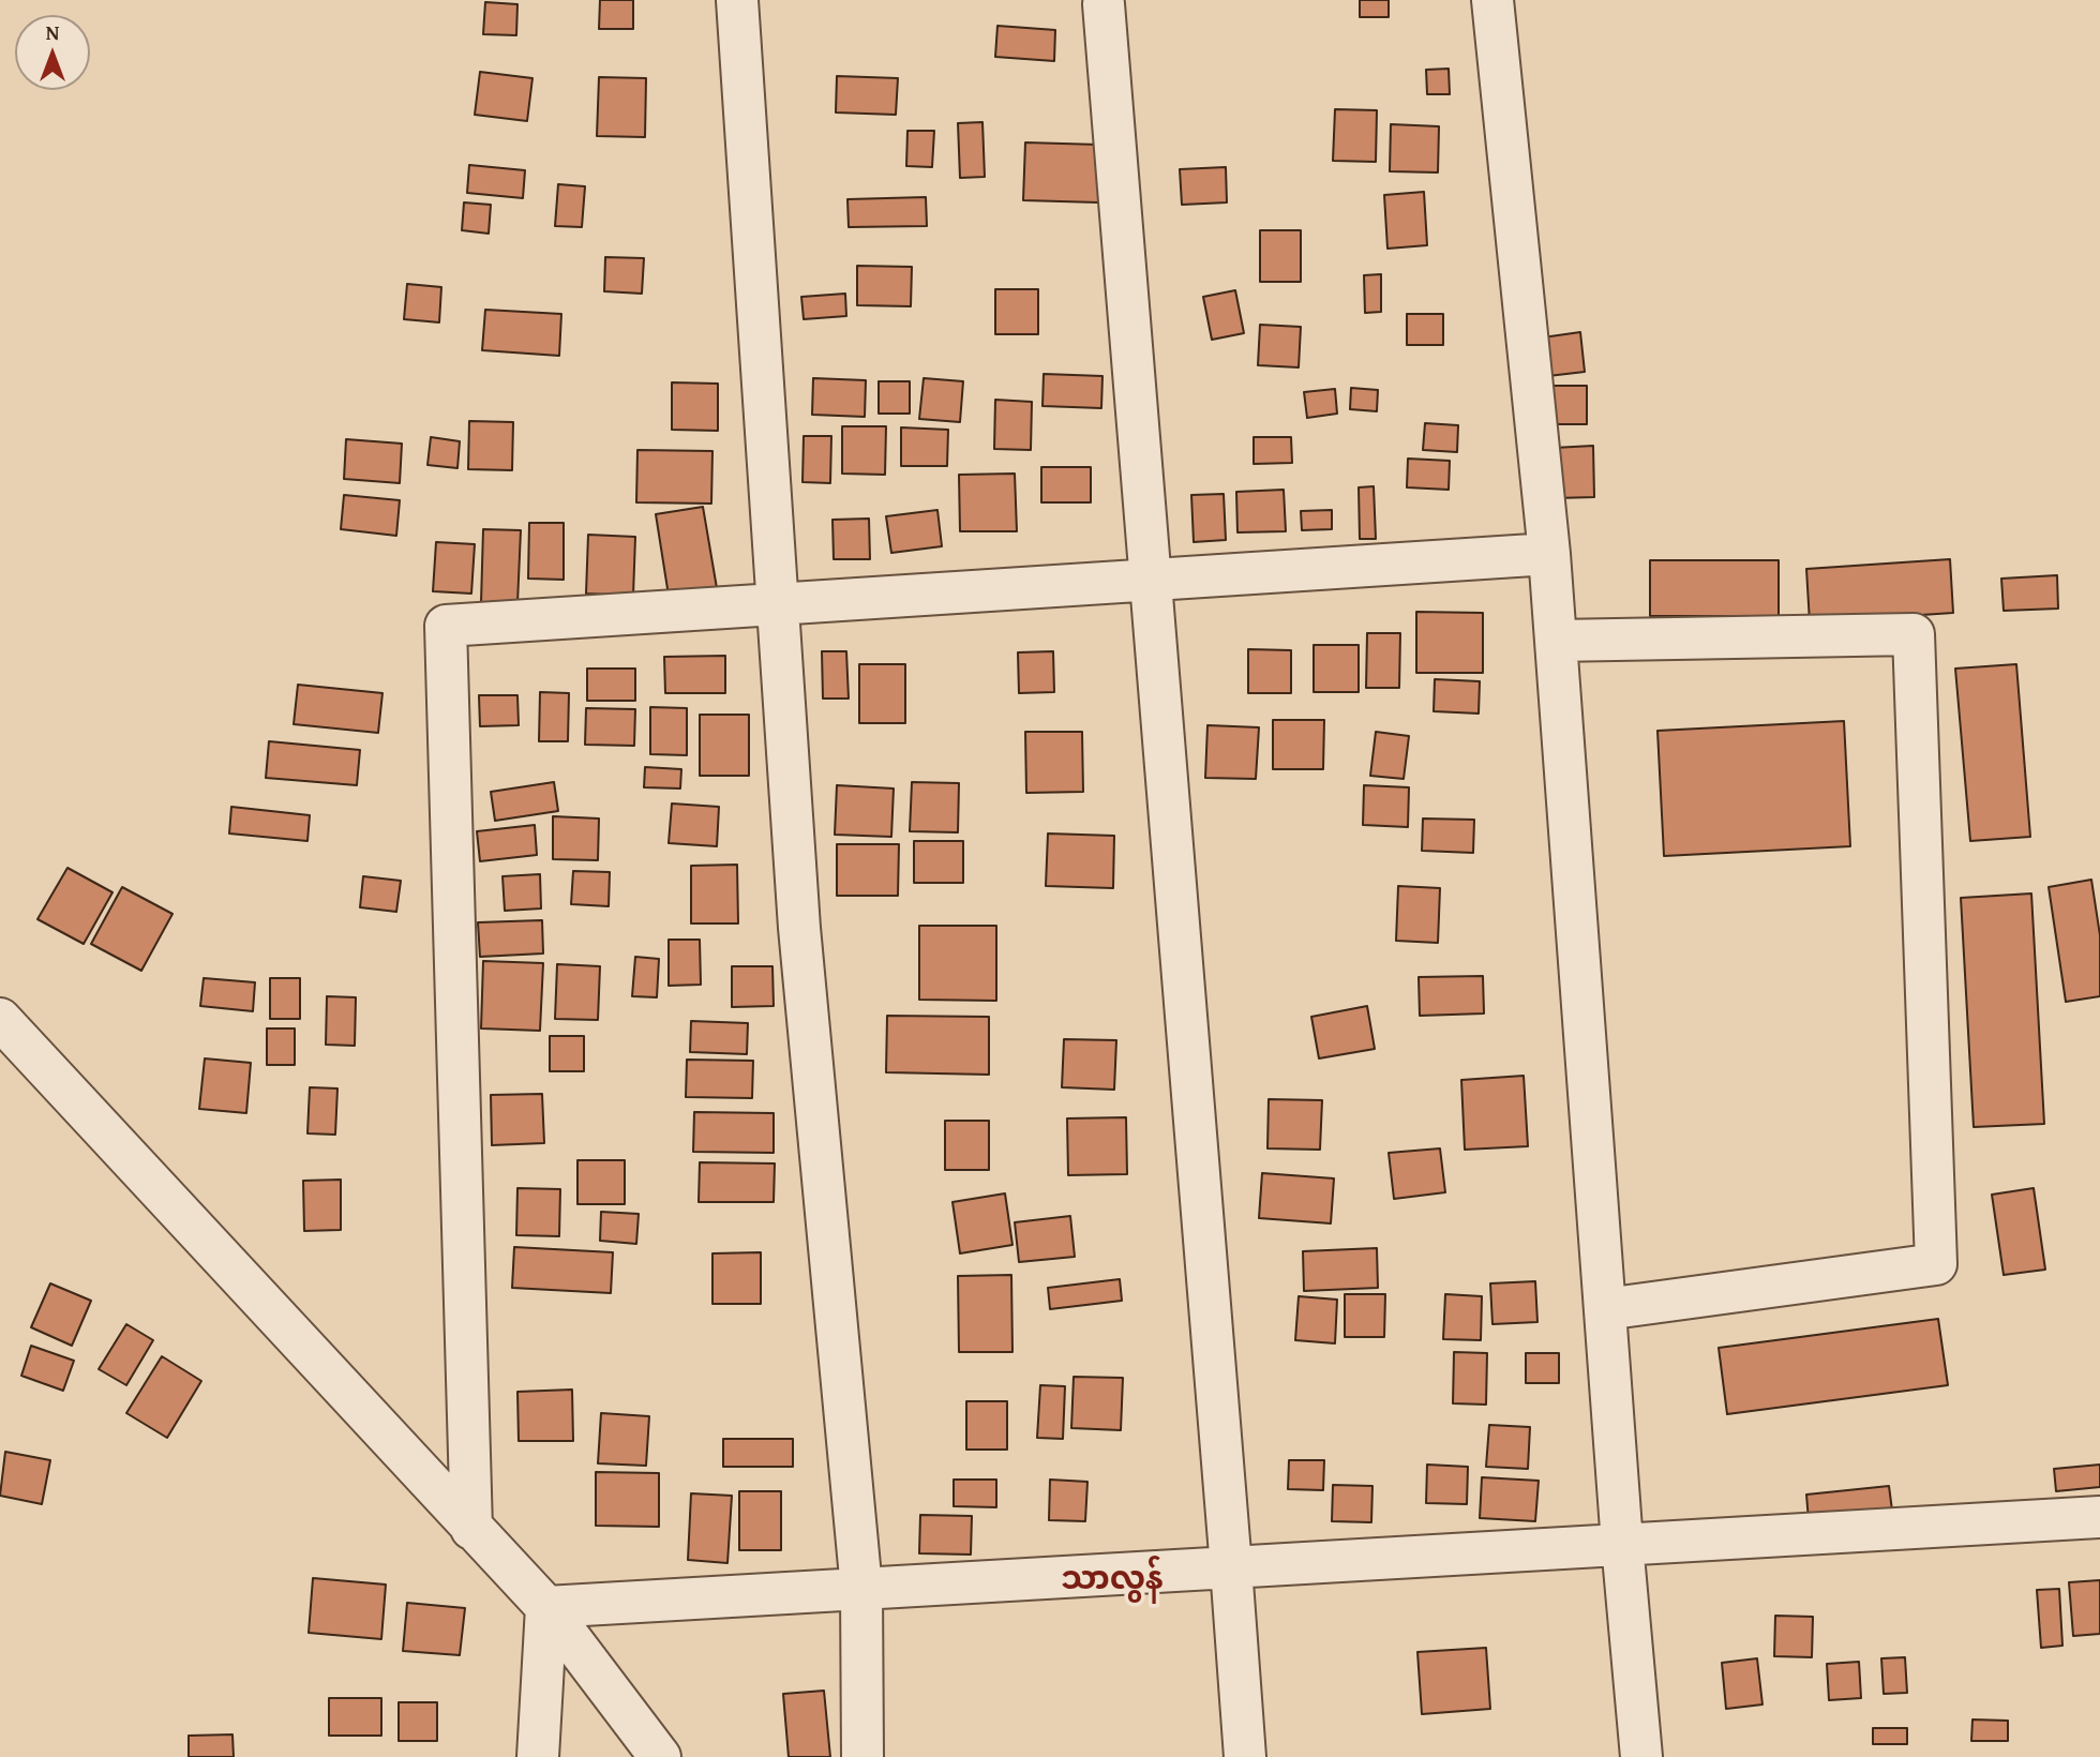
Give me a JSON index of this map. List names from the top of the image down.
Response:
{
  "districts": ["သာလွန်"],
  "north": "top"
}
